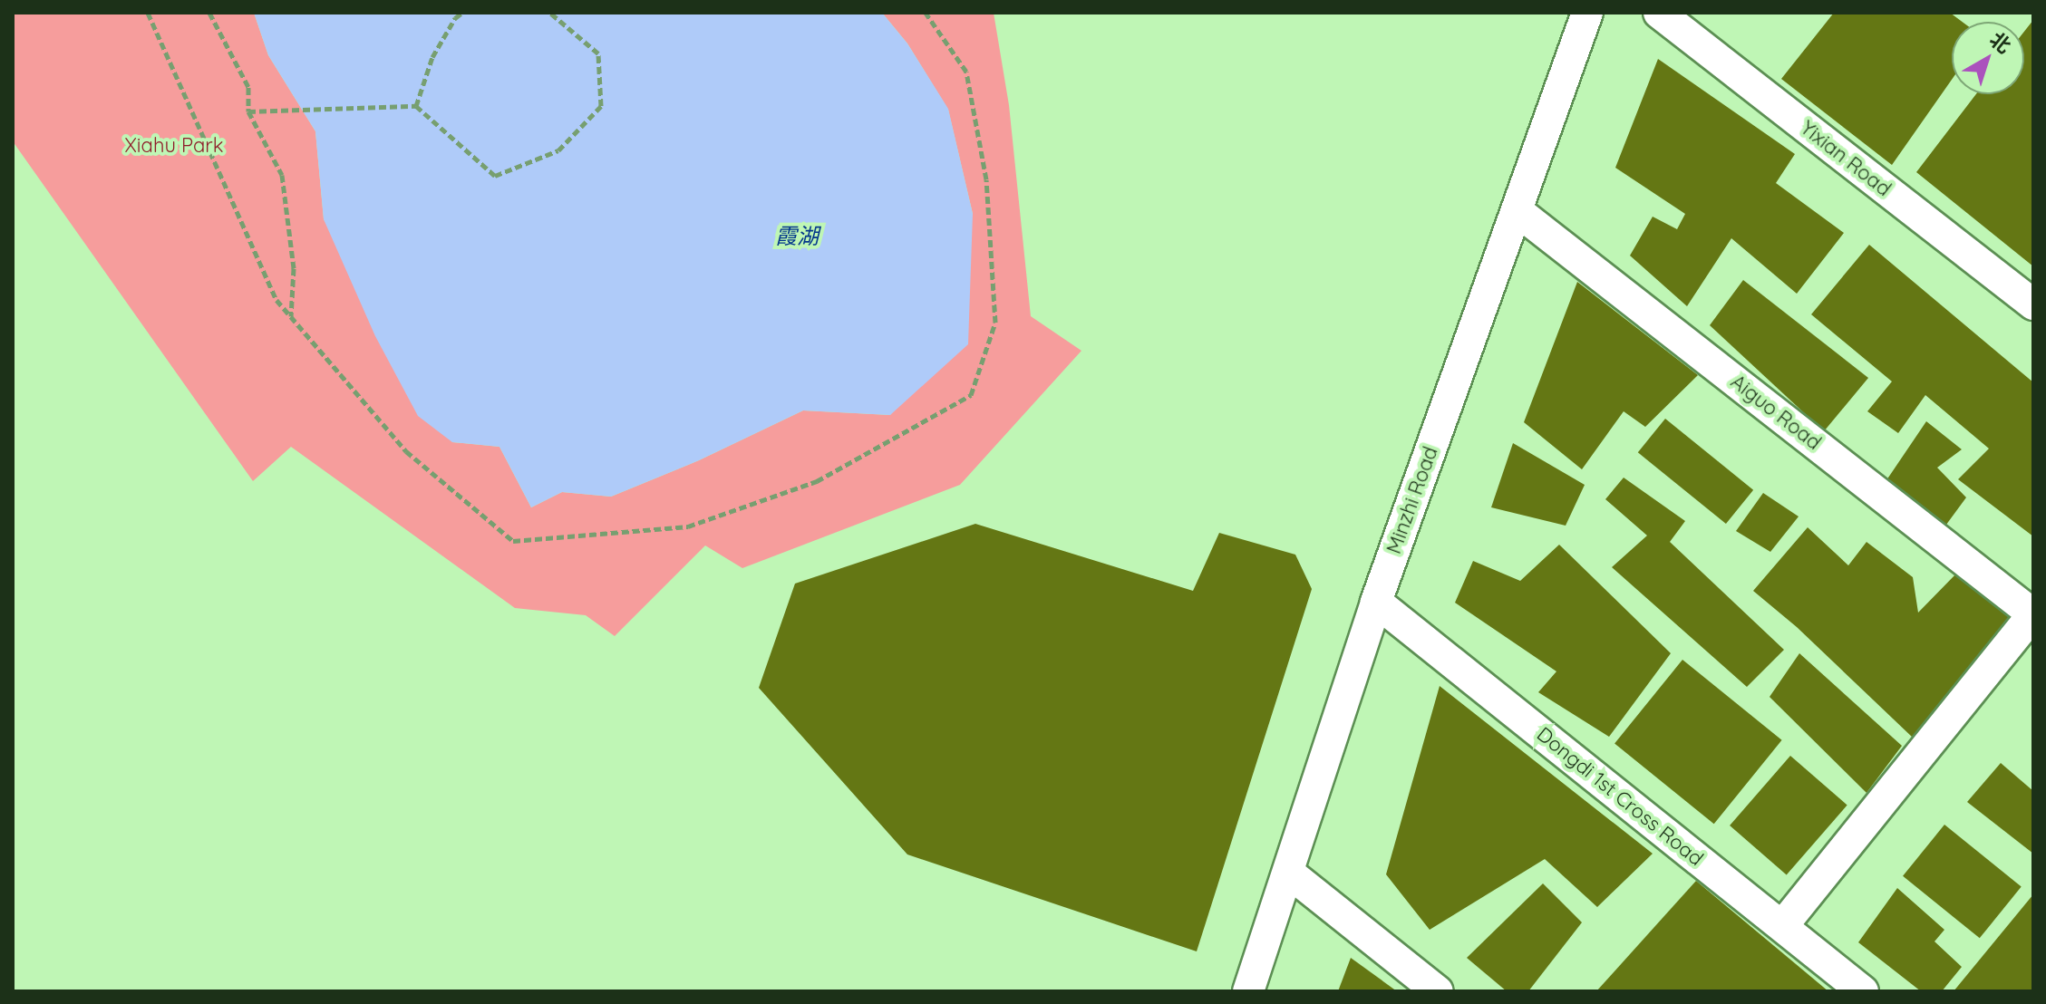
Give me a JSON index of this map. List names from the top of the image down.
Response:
{
  "streets": {
    "street": [
      "Yixian Road",
      "Aiguo Road",
      "Minzhi Road",
      "Dongdi 1st Cross Road"
    ]
  },
  "crossings": [
    ["Aiguo Road", "Minzhi Road"],
    ["Minzhi Road", "Dongdi 1st Cross Road"]
  ],
  "water": ["霞湖"],
  "parks": ["Xiahu Park"],
  "north": "top right"
}
